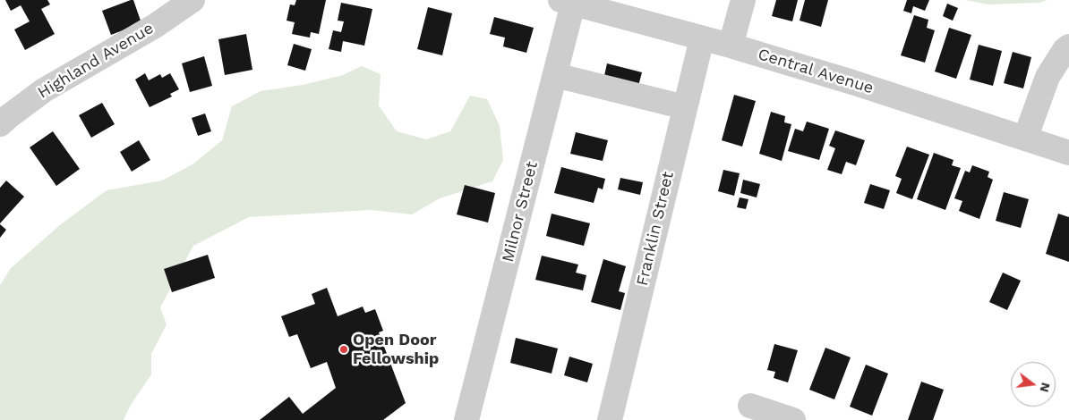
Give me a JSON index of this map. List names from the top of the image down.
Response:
{
  "streets": {
    "street": [
      "Highland Avenue",
      "Central Avenue",
      "Milnor Street",
      "Franklin Street"
    ]
  },
  "crossings": [
    ["Central Avenue", "Milnor Street"],
    ["Central Avenue", "Franklin Street"]
  ],
  "places": ["Open Door Fellowship"],
  "north": "right"
}
